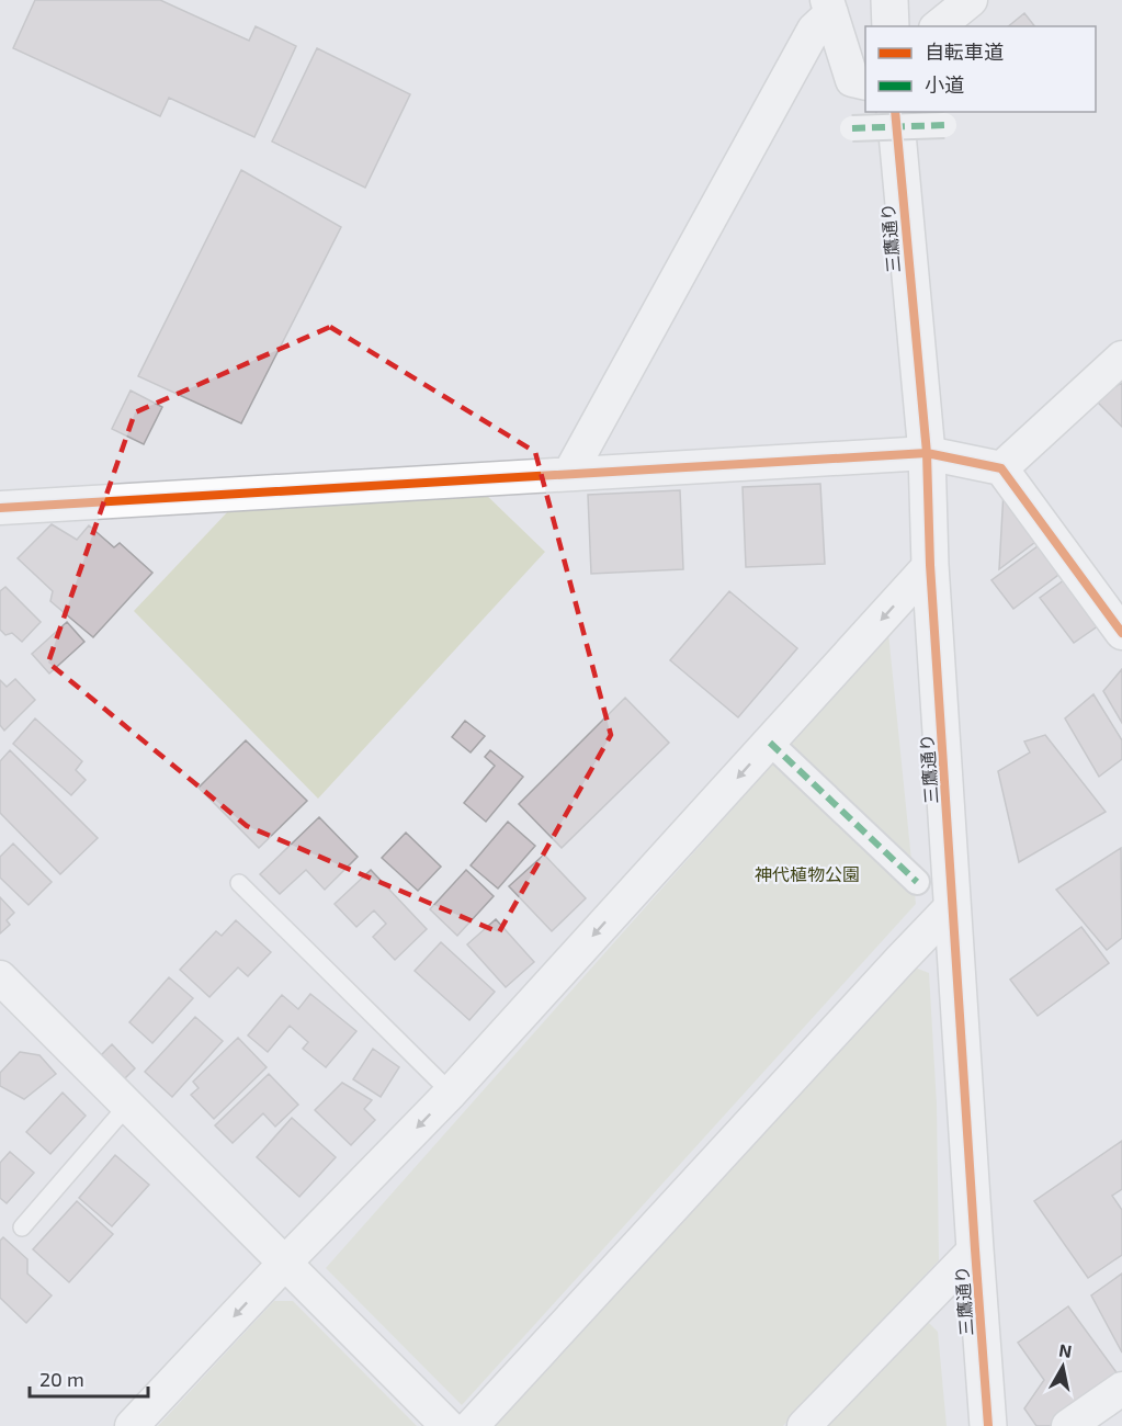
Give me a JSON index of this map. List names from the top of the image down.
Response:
{
  "streets": {
    "main road": ["三鷹通り"]
  },
  "parks": ["神代植物公園"],
  "legend": ["自転車道", "小道"],
  "scale_bar": "20 m",
  "north": "top"
}
